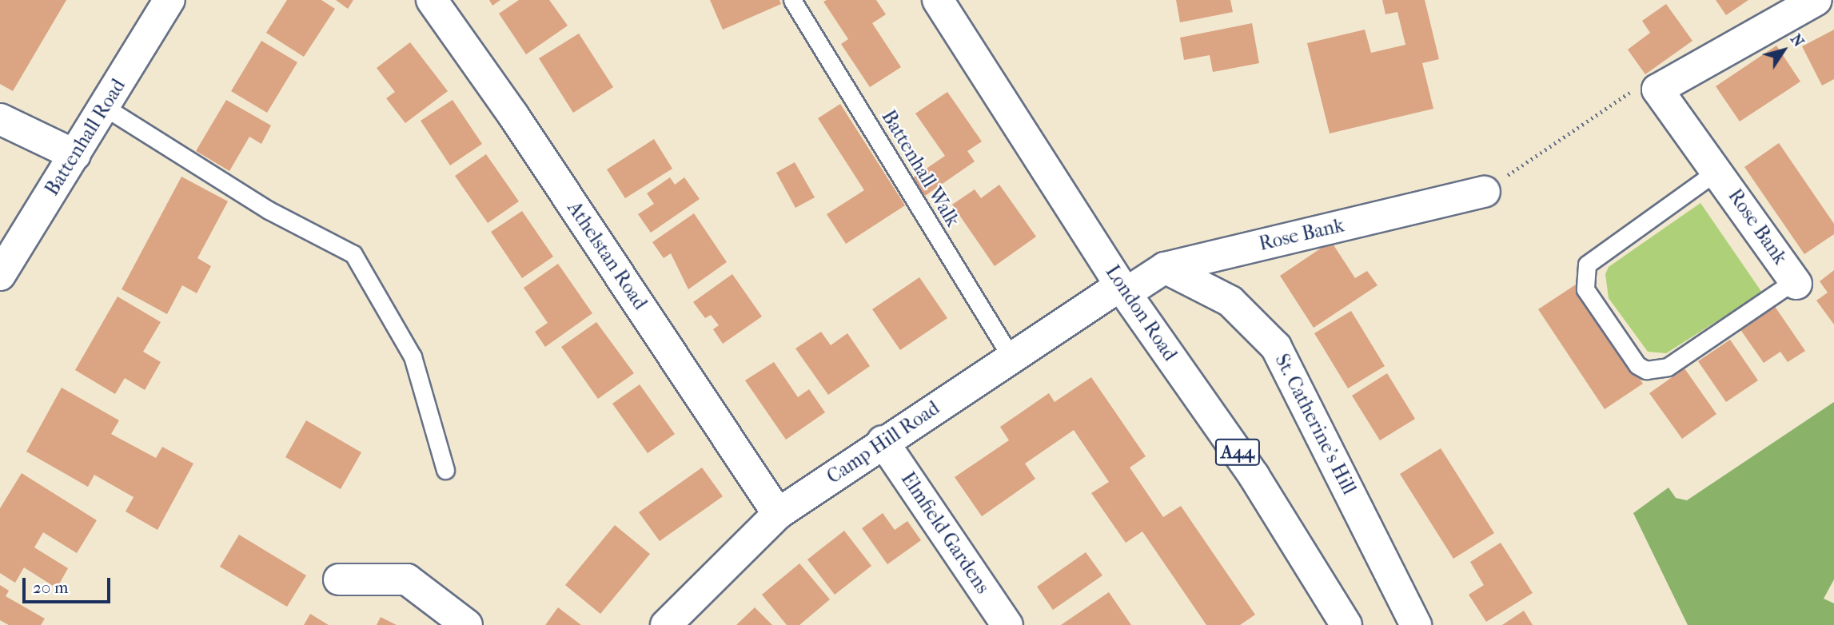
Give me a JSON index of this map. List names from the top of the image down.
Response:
{
  "streets": {
    "street": [
      "Battenhall Road",
      "Rose Bank",
      "Athelstan Road",
      "London Road",
      "St. Catherine's Hill",
      "Camp Hill Road",
      "A44",
      "Elmfield Gardens"
    ],
    "lane": ["Battenhall Walk"]
  },
  "crossings": [
    ["Battenhall Walk", "Camp Hill Road"],
    ["Rose Bank", "London Road"],
    ["Rose Bank", "St. Catherine's Hill"],
    ["Rose Bank", "Camp Hill Road"],
    ["Athelstan Road", "Camp Hill Road"],
    ["London Road", "Camp Hill Road"],
    ["Camp Hill Road", "Elmfield Gardens"]
  ],
  "scale_bar": "20 m",
  "north": "top right"
}
